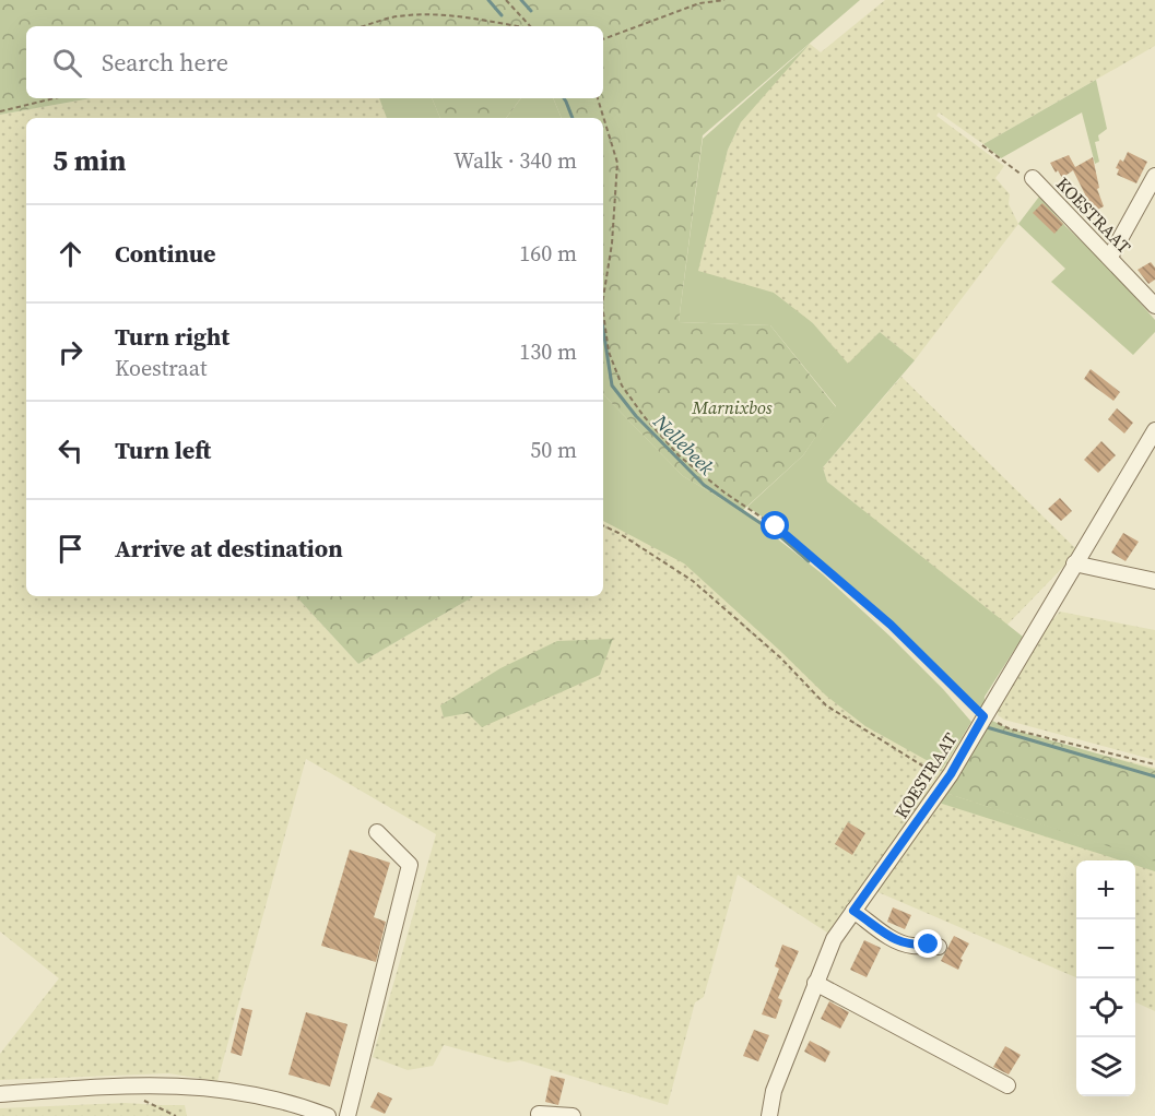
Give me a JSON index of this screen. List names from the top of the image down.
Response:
{
  "streets": {
    "street": ["KOESTRAAT"]
  },
  "water": ["Nellebeek"],
  "parks": ["Marnixbos"],
  "page": {
    "search": "Search here",
    "heading": ["5 min", "Walk · 340 m"],
    "list": [
      ["Continue", "160 m"],
      ["Turn right", "Koestraat", "130 m"],
      ["Turn left", "50 m"],
      "Arrive at destination"
    ],
    "map_buttons": ["+", "−"]
  }
}
